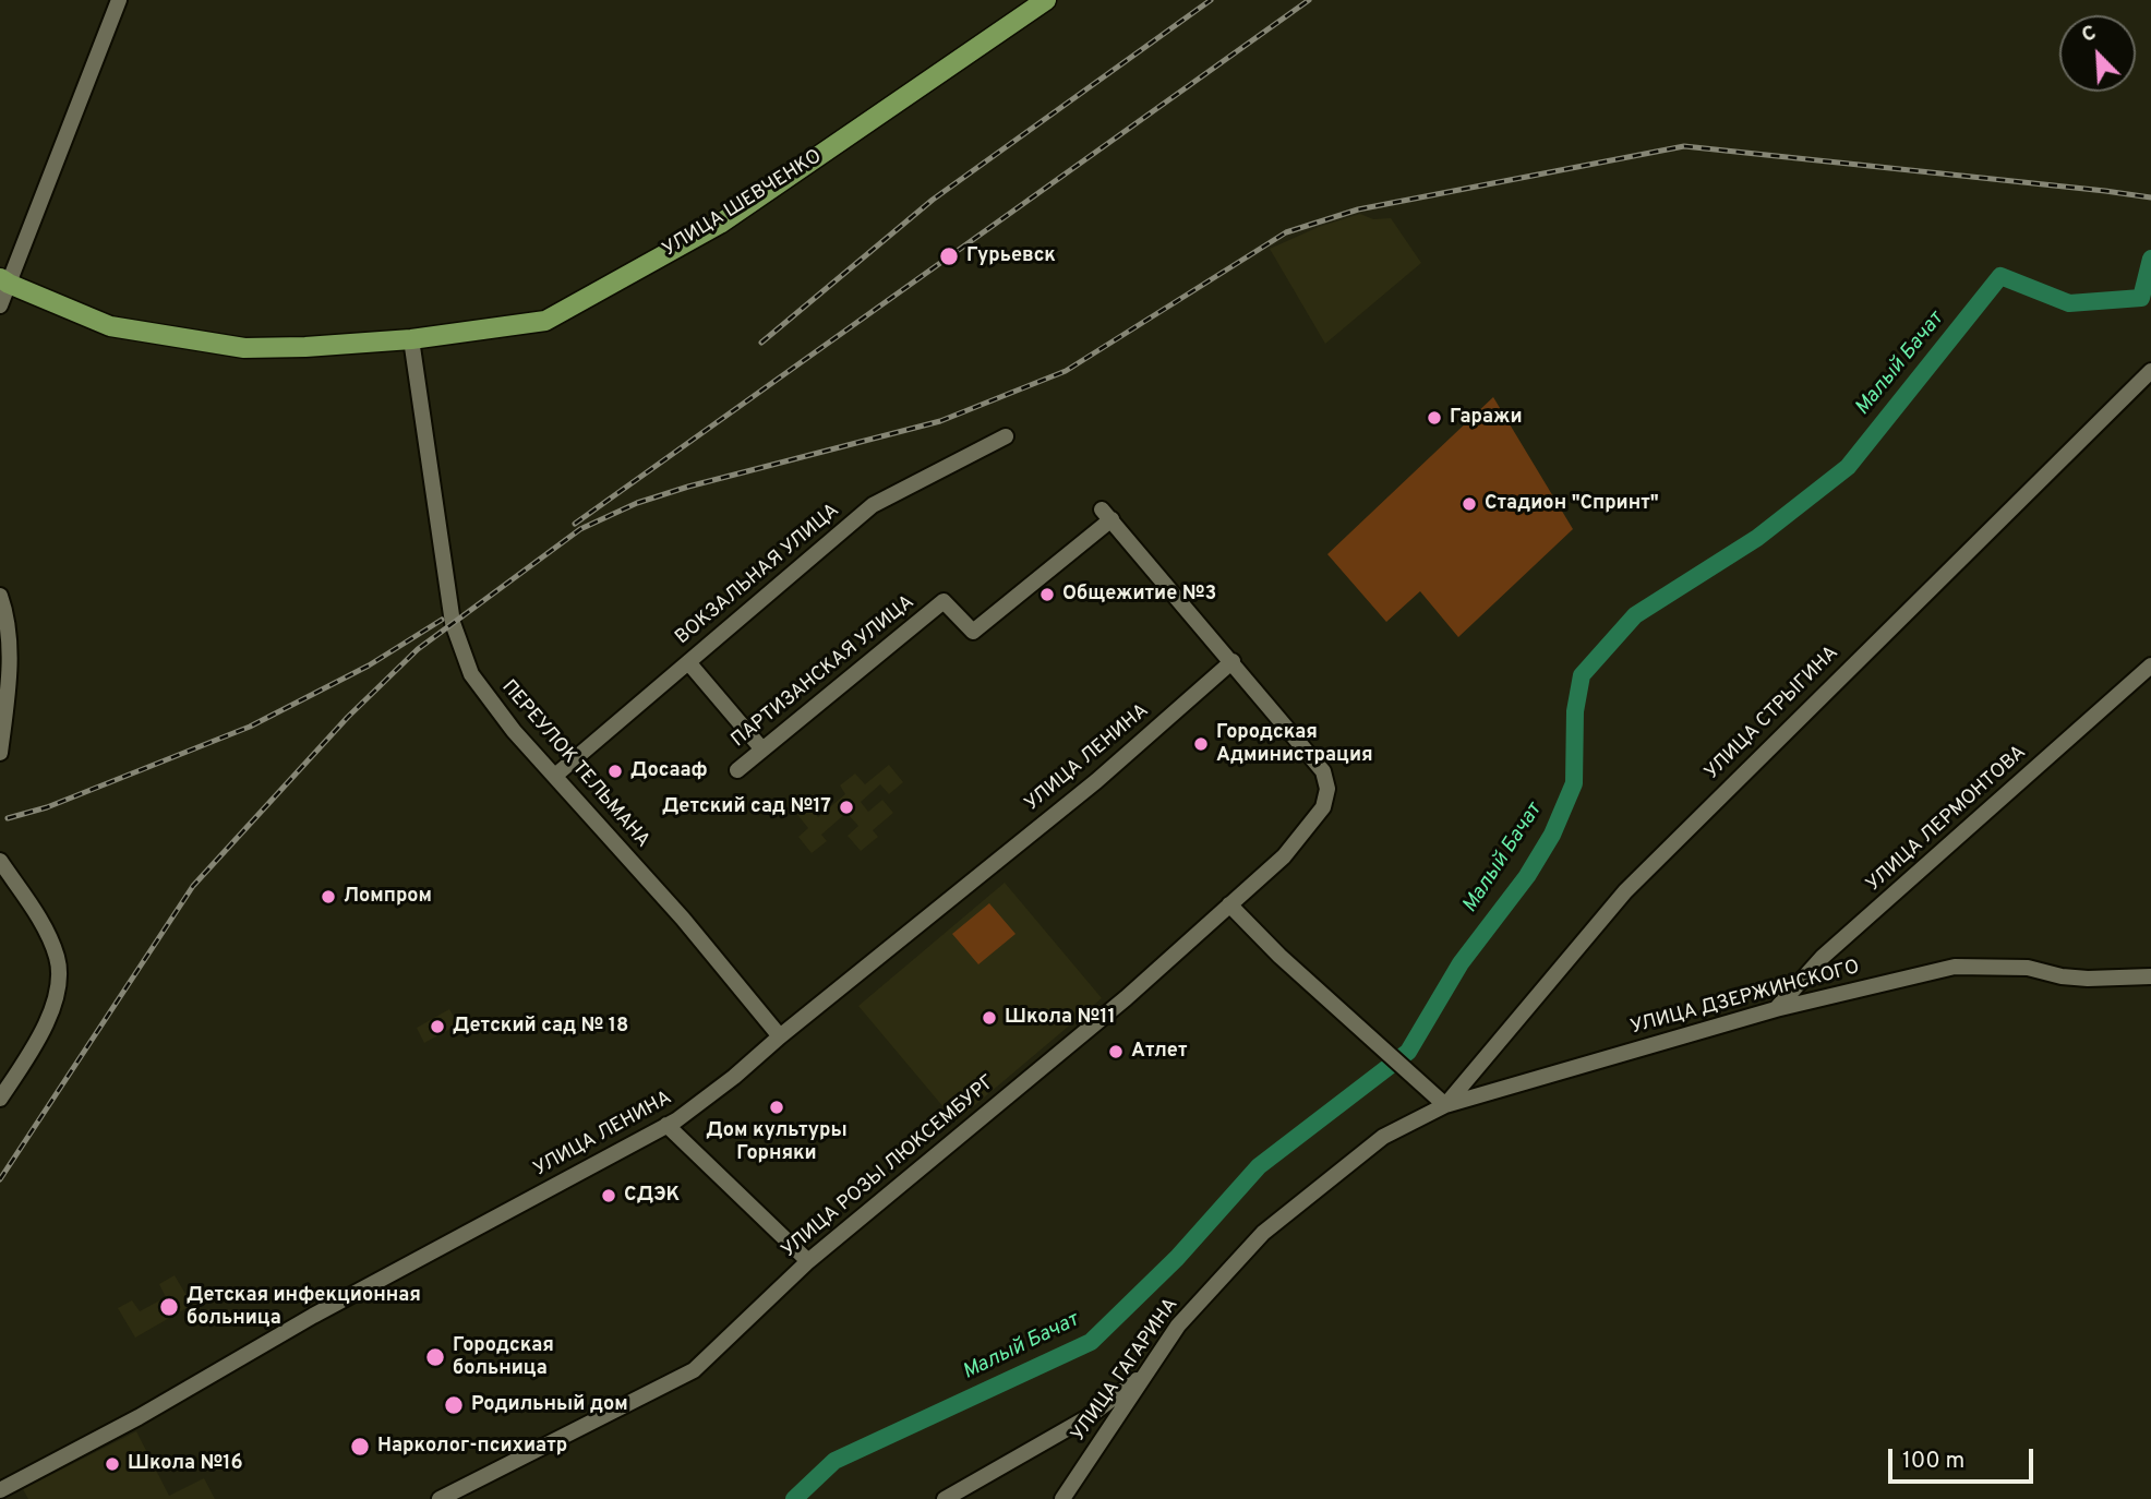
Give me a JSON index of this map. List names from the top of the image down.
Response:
{
  "streets": {
    "main road": ["УЛИЦА ШЕВЧЕНКО"],
    "street": [
      "ВОКЗАЛЬНАЯ УЛИЦА",
      "ПАРТИЗАНСКАЯ УЛИЦА",
      "УЛИЦА СТРЫГИНА",
      "УЛИЦА ЛЕНИНА",
      "ПЕРЕУЛОК ТЕЛЬМАНА",
      "УЛИЦА ЛЕРМОНТОВА",
      "УЛИЦА ДЗЕРЖИНСКОГО",
      "УЛИЦА РОЗЫ ЛЮКСЕМБУРГ",
      "УЛИЦА ГАГАРИНА"
    ]
  },
  "crossings": [
    ["УЛИЦА ШЕВЧЕНКО", "ПЕРЕУЛОК ТЕЛЬМАНА"],
    ["ВОКЗАЛЬНАЯ УЛИЦА", "ПЕРЕУЛОК ТЕЛЬМАНА"],
    ["ПАРТИЗАНСКАЯ УЛИЦА", "УЛИЦА ЛЕНИНА"],
    ["ПАРТИЗАНСКАЯ УЛИЦА", "УЛИЦА РОЗЫ ЛЮКСЕМБУРГ"],
    ["УЛИЦА СТРЫГИНА", "УЛИЦА ДЗЕРЖИНСКОГО"],
    ["УЛИЦА СТРЫГИНА", "УЛИЦА ГАГАРИНА"],
    ["УЛИЦА ЛЕНИНА", "ПЕРЕУЛОК ТЕЛЬМАНА"],
    ["УЛИЦА ЛЕНИНА", "УЛИЦА РОЗЫ ЛЮКСЕМБУРГ"],
    ["УЛИЦА ЛЕРМОНТОВА", "УЛИЦА ДЗЕРЖИНСКОГО"],
    ["УЛИЦА ДЗЕРЖИНСКОГО", "УЛИЦА ГАГАРИНА"]
  ],
  "water": ["Малый Бачат"],
  "places": [
    "Гурьевск",
    "Гаражи",
    "Стадион \"Спринт\"",
    "Общежитие №3",
    "Городская Администрация",
    "Досааф",
    "Детский сад №17",
    "Ломпром",
    "Школа №11",
    "Детский сад № 18",
    "Атлет",
    "Дом культуры Горняки",
    "СДЭК",
    "Детская инфекционная больница",
    "Городская больница",
    "Родильный дом",
    "Нарколог-психиатр",
    "Школа №16"
  ],
  "scale_bar": "100 m",
  "north": "top left"
}
